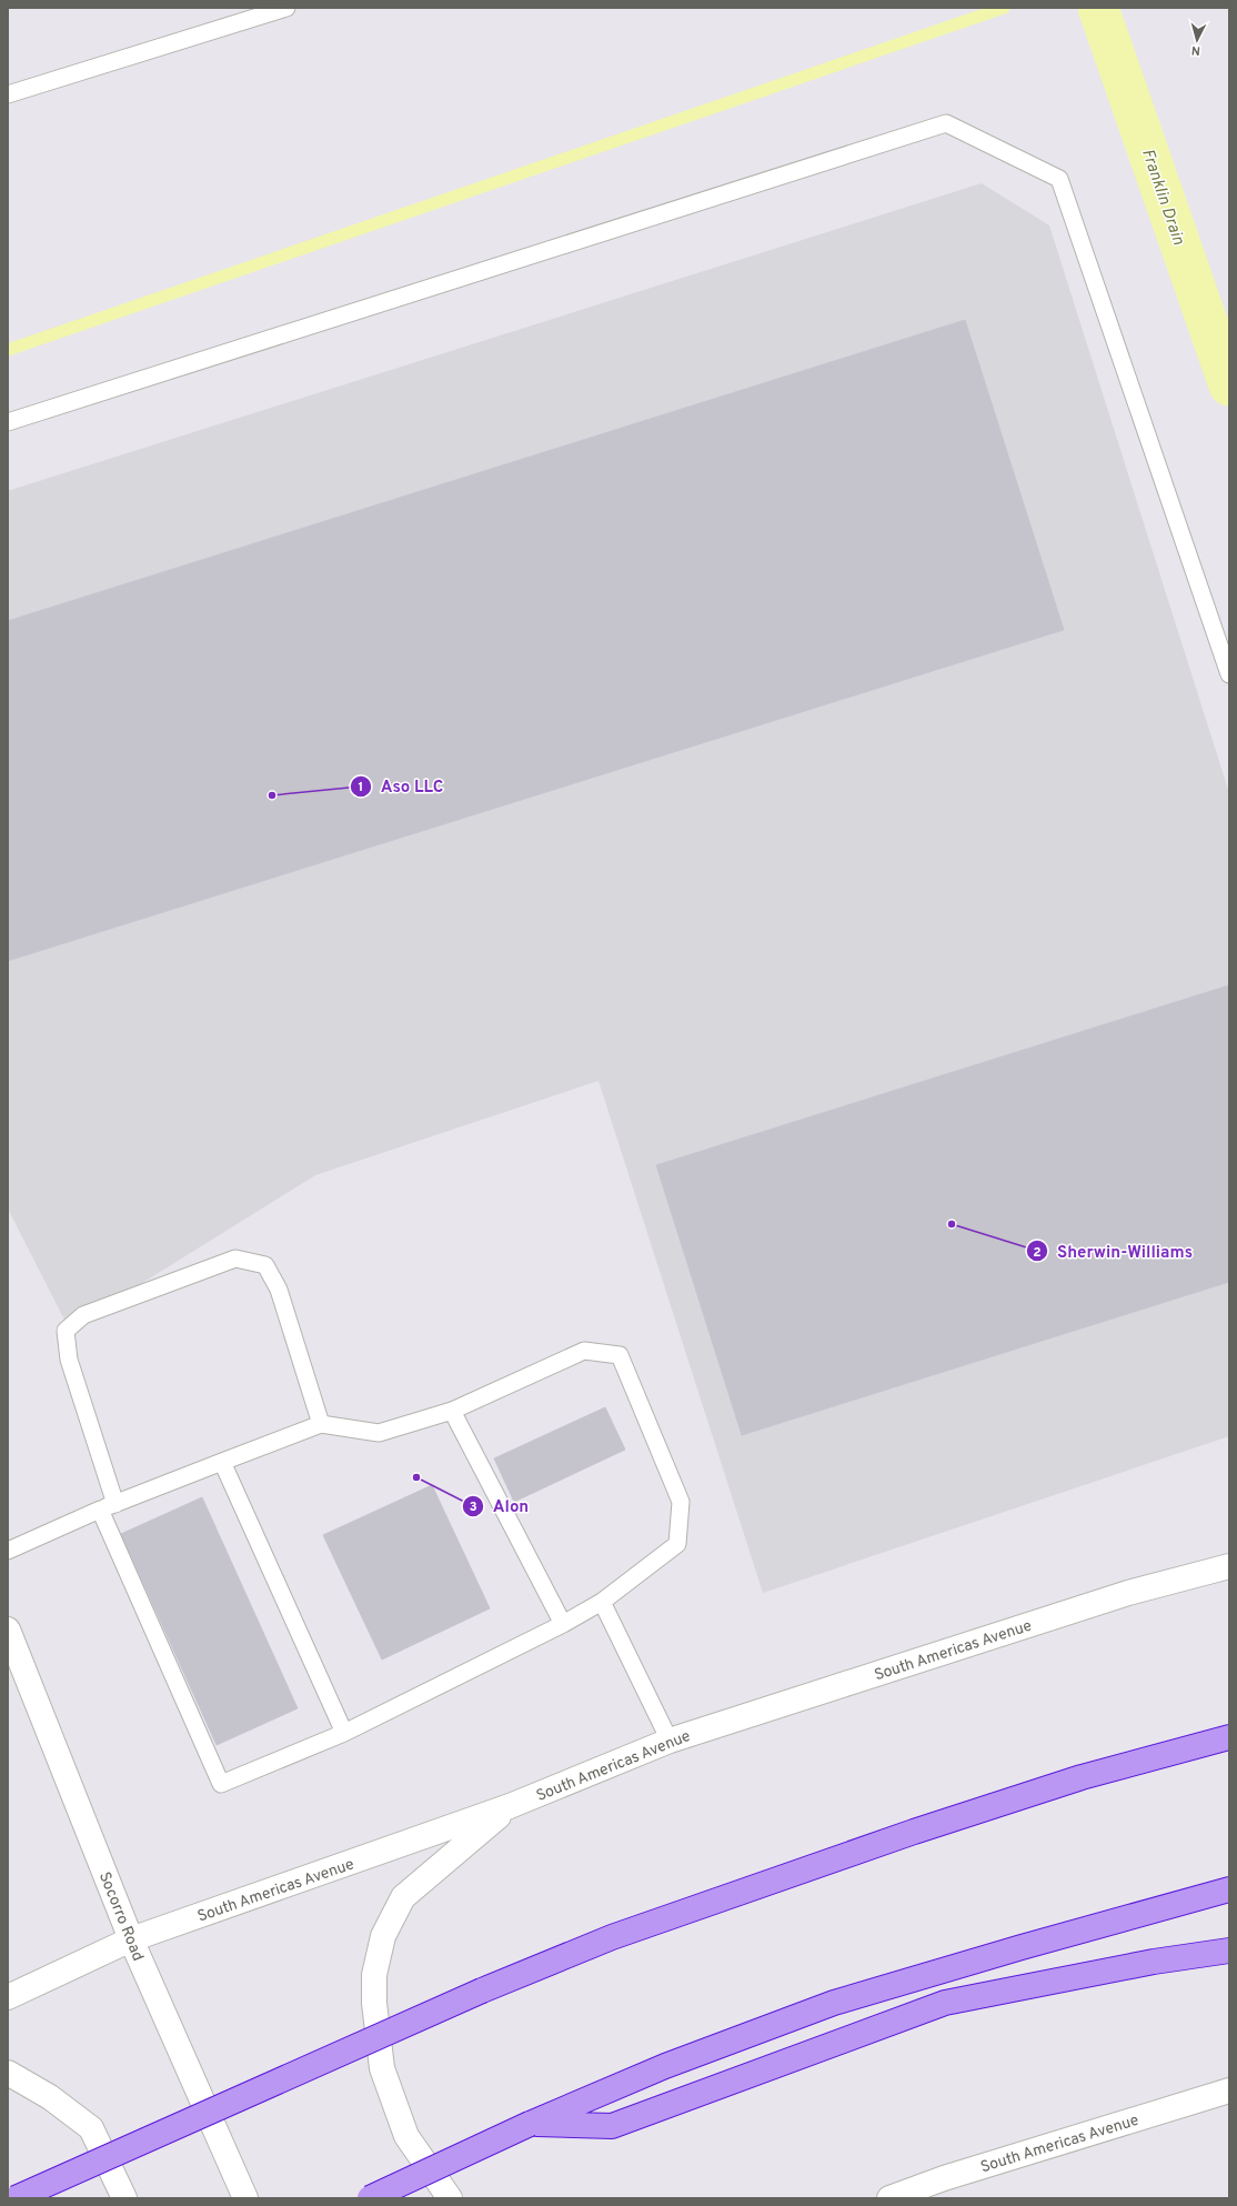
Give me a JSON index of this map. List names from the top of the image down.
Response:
{
  "streets": {
    "main road": ["South Americas Avenue", "Socorro Road"]
  },
  "crossings": [
    ["South Americas Avenue", "Socorro Road"]
  ],
  "water": ["Franklin Drain"],
  "places": ["Aso LLC", "Sherwin-Williams", "Alon"],
  "north": "bottom"
}
